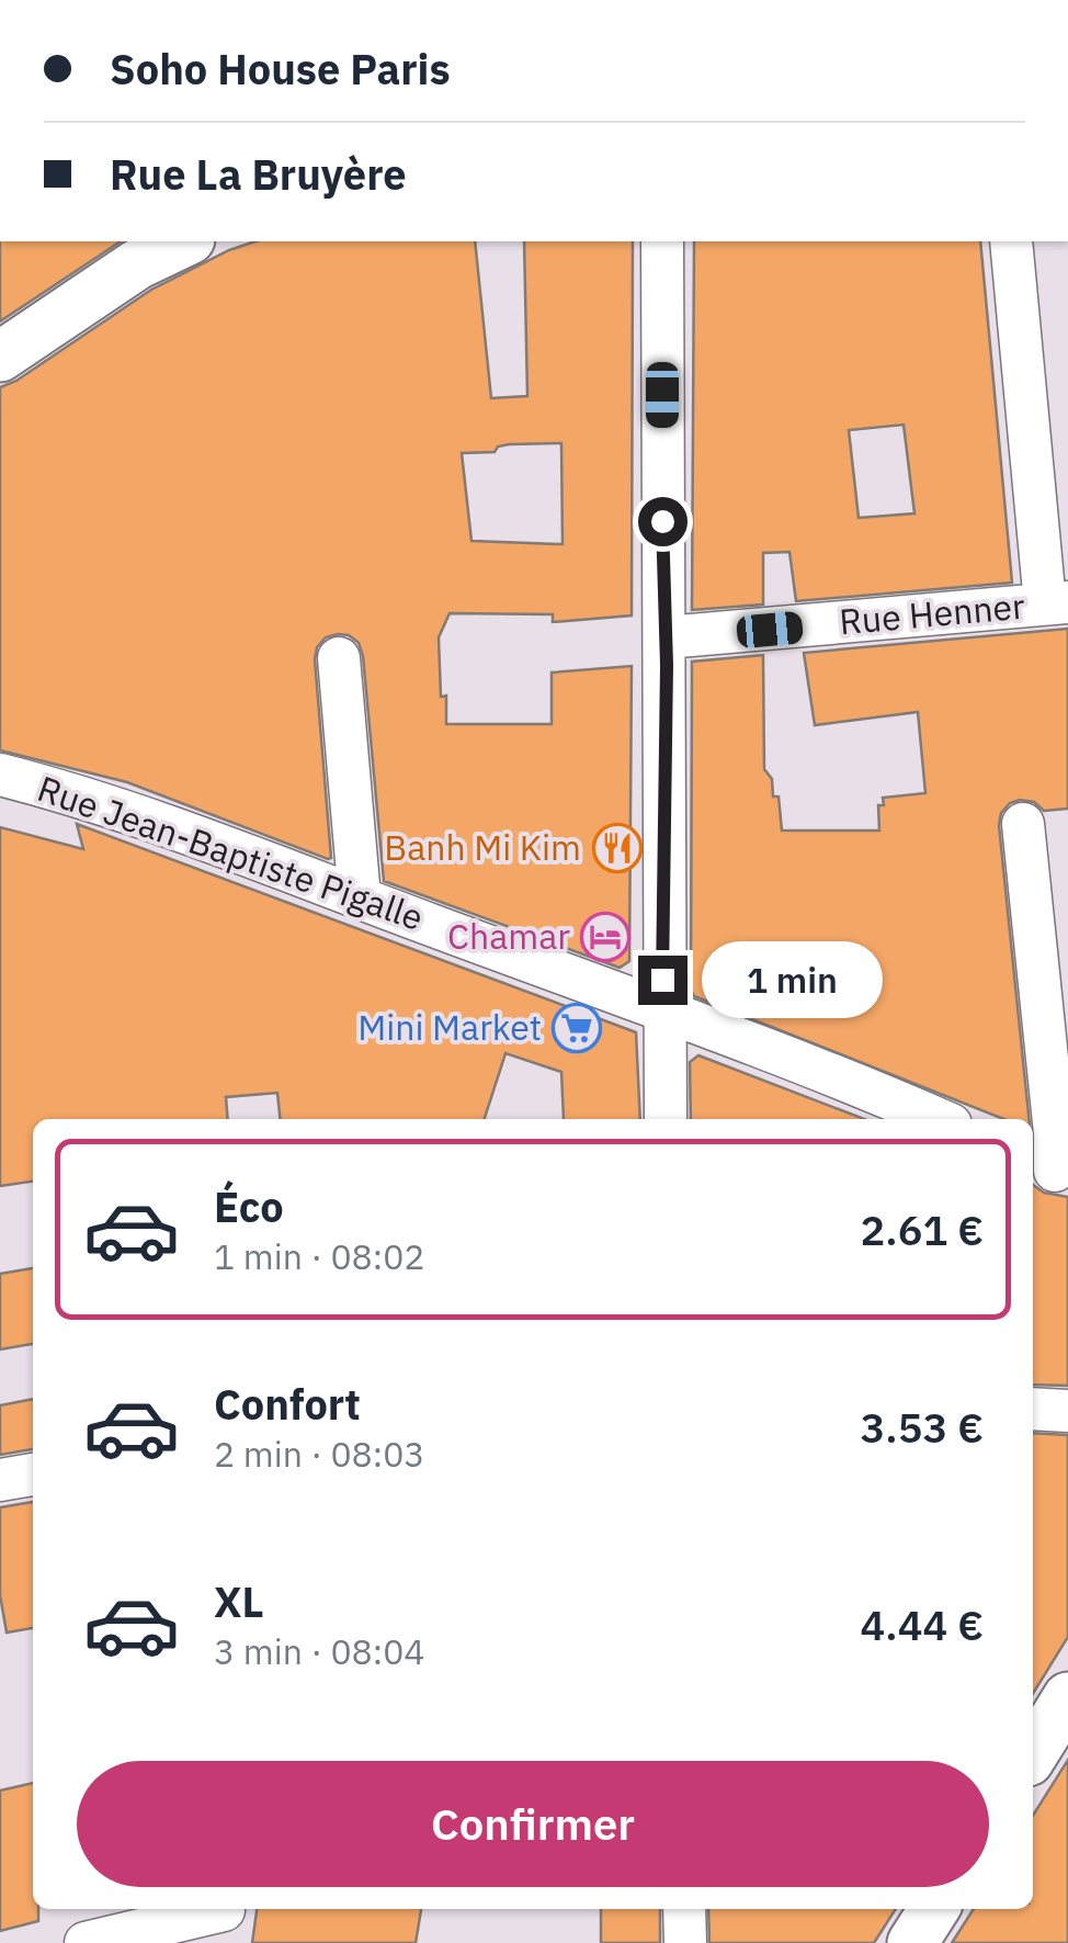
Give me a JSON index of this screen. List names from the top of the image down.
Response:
{
  "streets": {
    "street": ["Rue Henner", "Rue Jean-Baptiste Pigalle"]
  },
  "places": {
    "restaurant": ["Banh Mi Kim"],
    "hotel": ["Chamar"],
    "supermarket": ["Mini Market"]
  },
  "page": {
    "banner": ["Soho House Paris", "Rue La Bruyère"],
    "bubble": "1 min",
    "list": [
      {
        "name": "Éco",
        "note": "1 min · 08:02",
        "value": "2.61 €"
      },
      {
        "name": "Confort",
        "note": "2 min · 08:03",
        "value": "3.53 €"
      },
      {
        "name": "XL",
        "note": "3 min · 08:04",
        "value": "4.44 €"
      }
    ],
    "buttons": "Confirmer"
  }
}
